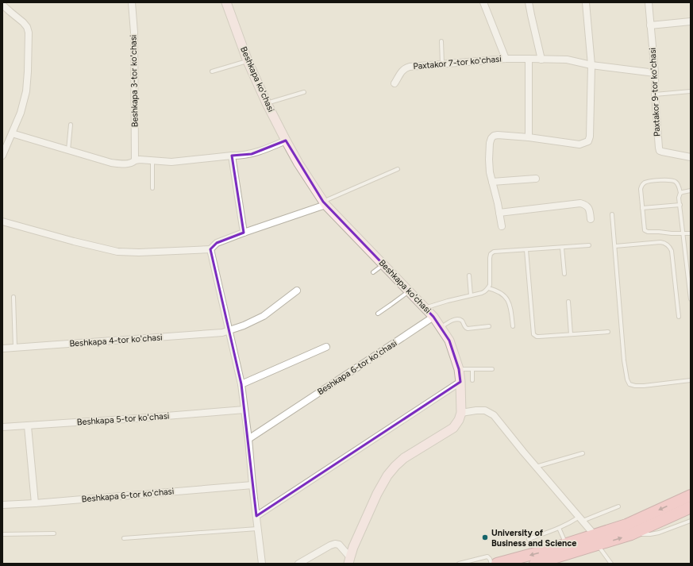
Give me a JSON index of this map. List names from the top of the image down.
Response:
{
  "streets": {
    "street": [
      "Paxtakor 7-tor koʻchasi",
      "Beshkapa ko'chasi",
      "Beshkapa 3-tor koʻchasi",
      "Paxtakor 9-tor koʻchasi",
      "Beshkapa 4-tor koʻchasi",
      "Beshkapa 6-tor koʻchasi",
      "Beshkapa 5-tor koʻchasi"
    ]
  },
  "crossings": [
    ["Beshkapa ko'chasi", "Beshkapa 6-tor koʻchasi"]
  ],
  "places": ["University of Business and Science"]
}
